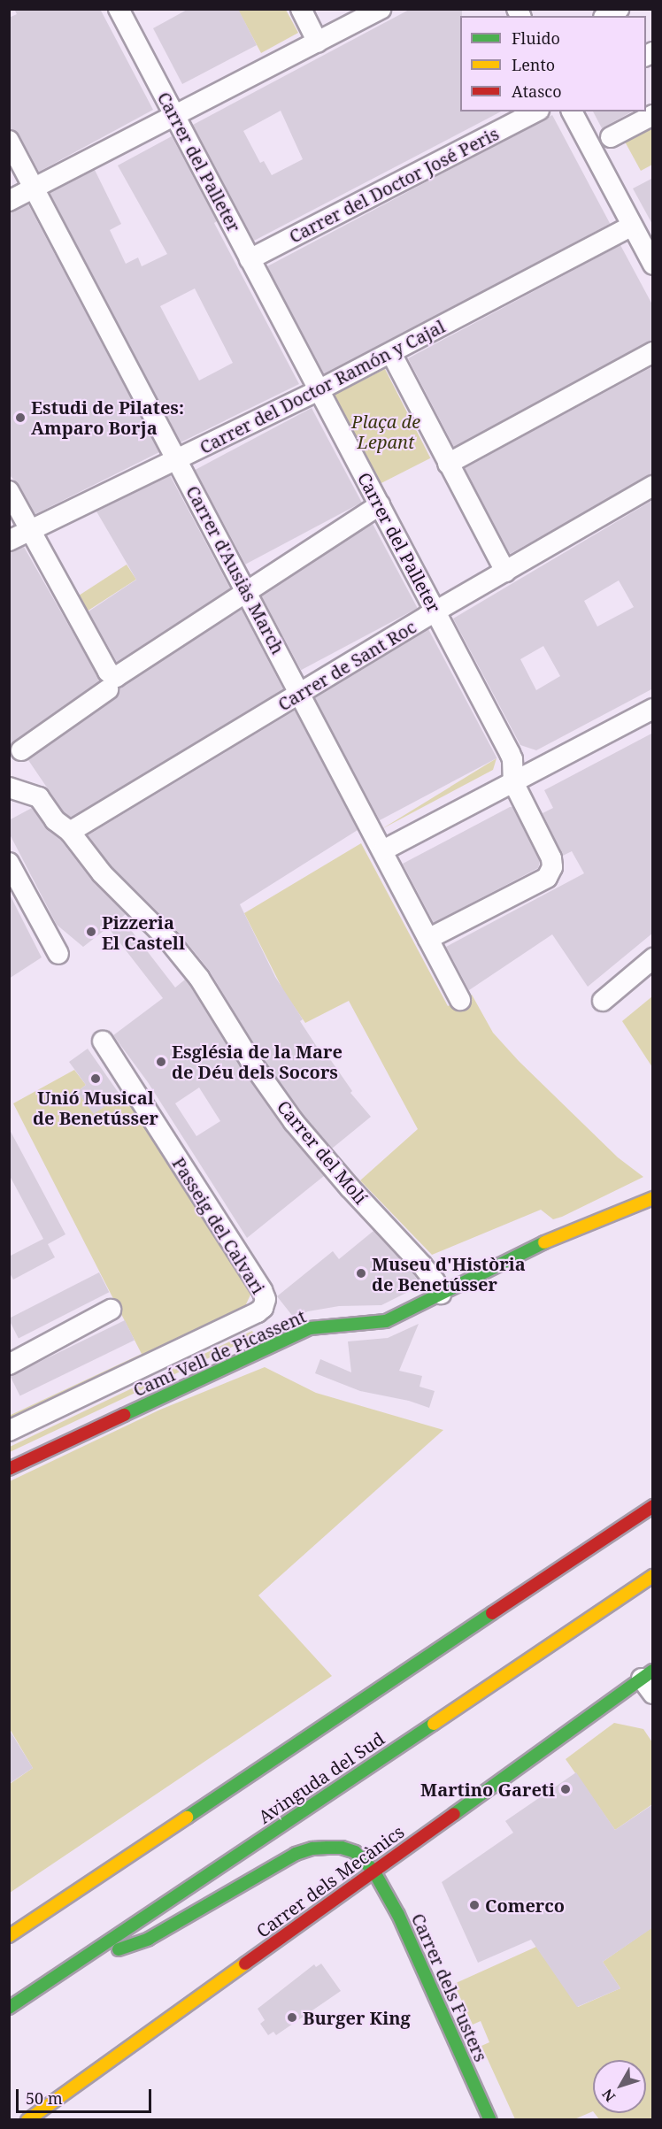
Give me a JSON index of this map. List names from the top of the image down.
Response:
{
  "streets": {
    "main road": [
      "Camí Vell de Picassent",
      "Avinguda del Sud",
      "Carrer dels Mecànics",
      "Carrer dels Fusters"
    ],
    "street": [
      "Carrer del Palleter",
      "Carrer del Doctor José Peris",
      "Carrer del Doctor Ramón y Cajal",
      "Carrer d'Ausiàs March",
      "Carrer de Sant Roc",
      "Carrer del Molí",
      "Passeig del Calvari"
    ]
  },
  "crossings": [
    ["Carrer del Palleter", "Carrer del Doctor José Peris"],
    ["Carrer del Palleter", "Carrer del Doctor Ramón y Cajal"],
    ["Carrer del Palleter", "Carrer d'Ausiàs March"],
    ["Carrer del Palleter", "Carrer de Sant Roc"],
    ["Carrer del Doctor Ramón y Cajal", "Carrer d'Ausiàs March"],
    ["Carrer d'Ausiàs March", "Carrer de Sant Roc"],
    ["Carrer de Sant Roc", "Carrer del Molí"],
    ["Carrer del Molí", "Camí Vell de Picassent"],
    ["Avinguda del Sud", "Carrer dels Fusters"],
    ["Carrer dels Mecànics", "Carrer dels Fusters"]
  ],
  "parks": ["Plaça de Lepant"],
  "places": [
    "Estudi de Pilates: Amparo Borja",
    "Pizzeria El Castell",
    "Església de la Mare de Déu dels Socors",
    "Unió Musical de Benetússer",
    "Museu d'Història de Benetússer",
    "Martino Gareti",
    "Comerco",
    "Burger King"
  ],
  "legend": ["Fluido", "Lento", "Atasco"],
  "scale_bar": "50 m",
  "north": "bottom left"
}
